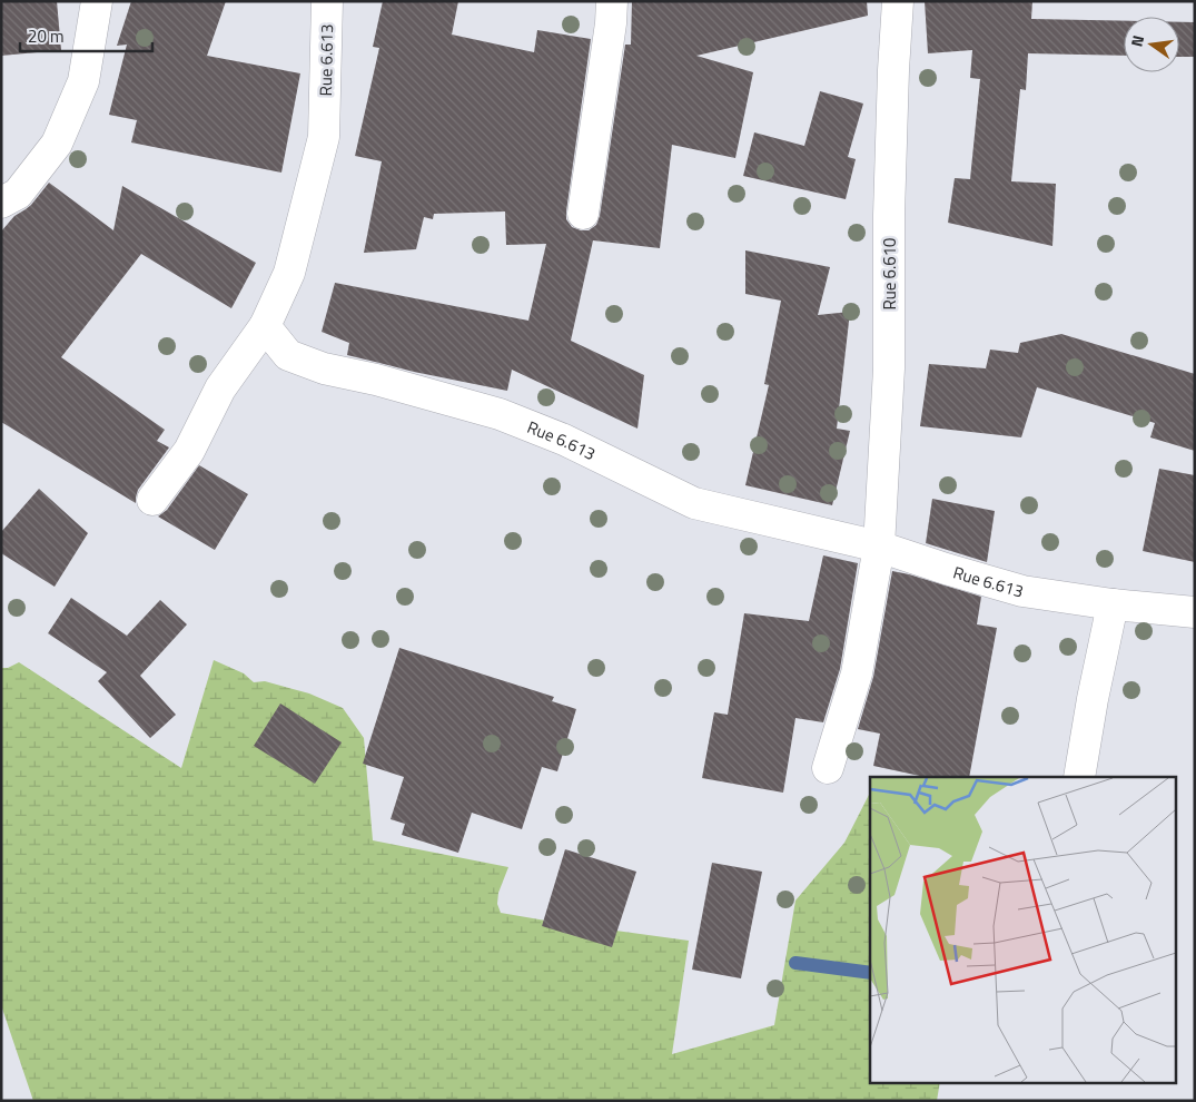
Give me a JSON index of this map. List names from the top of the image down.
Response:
{
  "streets": {
    "street": ["Rue 6.613", "Rue 6.610"]
  },
  "crossings": [
    ["Rue 6.613", "Rue 6.610"]
  ],
  "scale_bar": "20 m",
  "north": "left"
}
